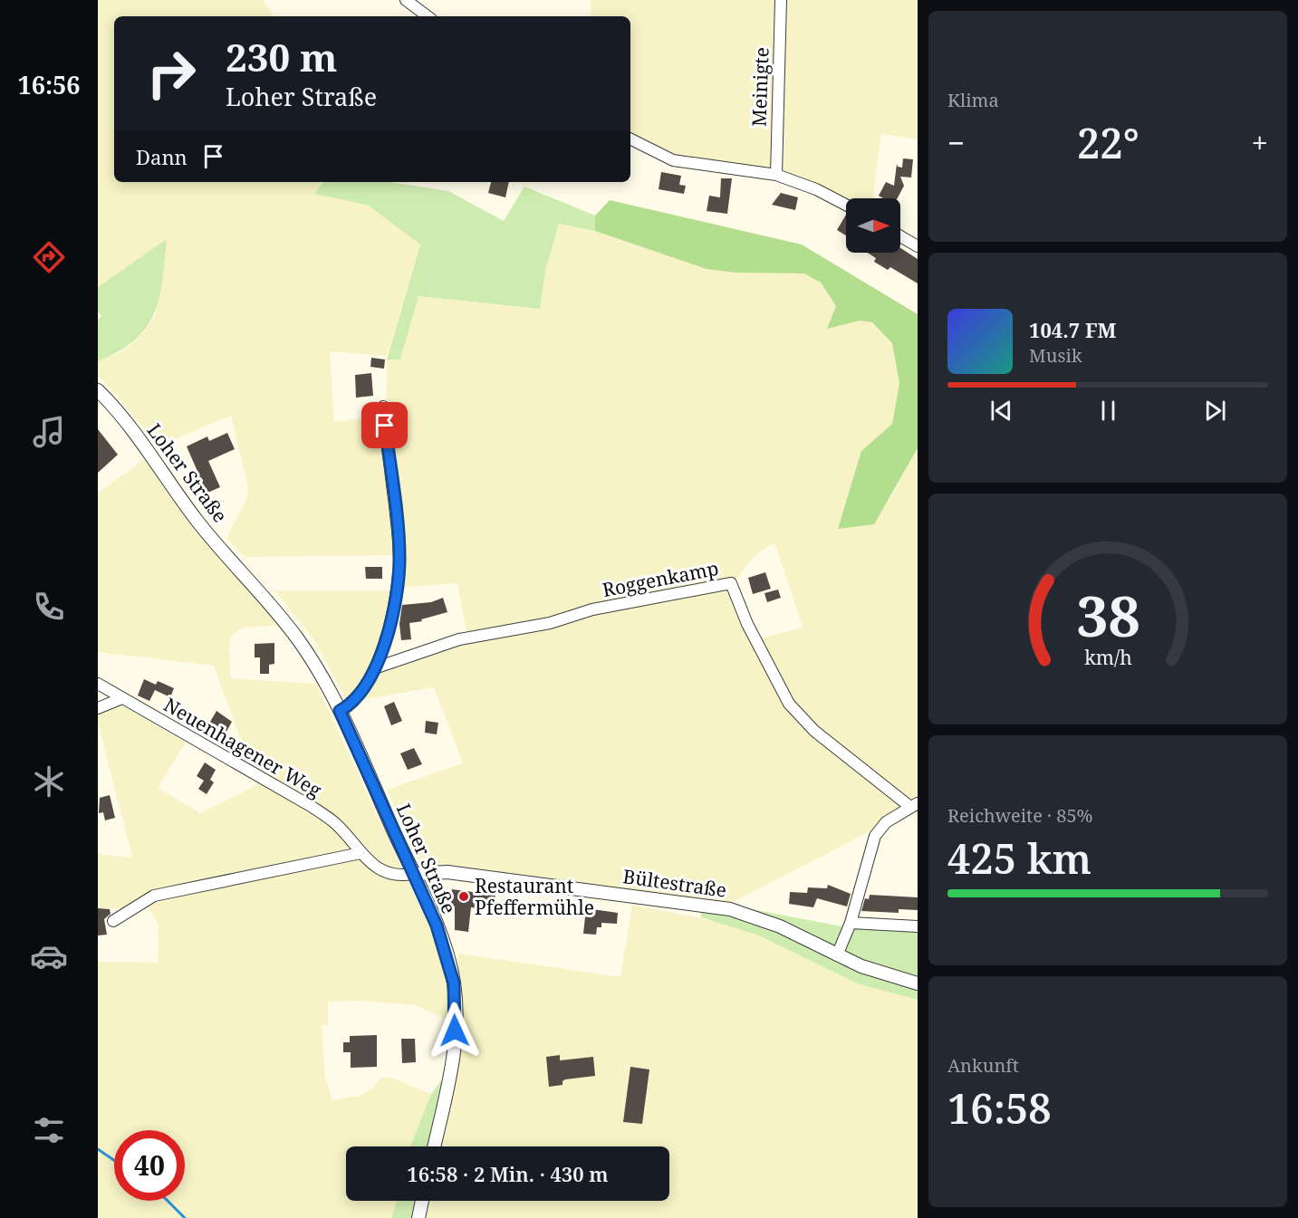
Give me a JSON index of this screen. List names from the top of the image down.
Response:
{
  "streets": {
    "street": [
      "Meinigte",
      "Loher Straße",
      "Roggenkamp",
      "Neuenhagener Weg",
      "Bültestraße"
    ]
  },
  "crossings": [
    ["Loher Straße", "Neuenhagener Weg"],
    ["Loher Straße", "Bültestraße"],
    ["Roggenkamp", "Bültestraße"],
    ["Neuenhagener Weg", "Bültestraße"]
  ],
  "places": ["Restaurant Pfeffermühle"],
  "north": "right",
  "page": {
    "tabs": "16:56",
    "tile": [
      "Klima",
      ["Reichweite · 85%", "425 km"],
      ["Ankunft", "16:58"]
    ],
    "turn": ["230 m", "Loher Straße"],
    "heat": ["−", "22°", "+"],
    "then": "Dann",
    "song": ["104.7 FM", "Musik"],
    "limit": "40",
    "trip": "16:58 · 2 Min. · 430 m",
    "gauge": ["38", "km/h"]
  }
}
